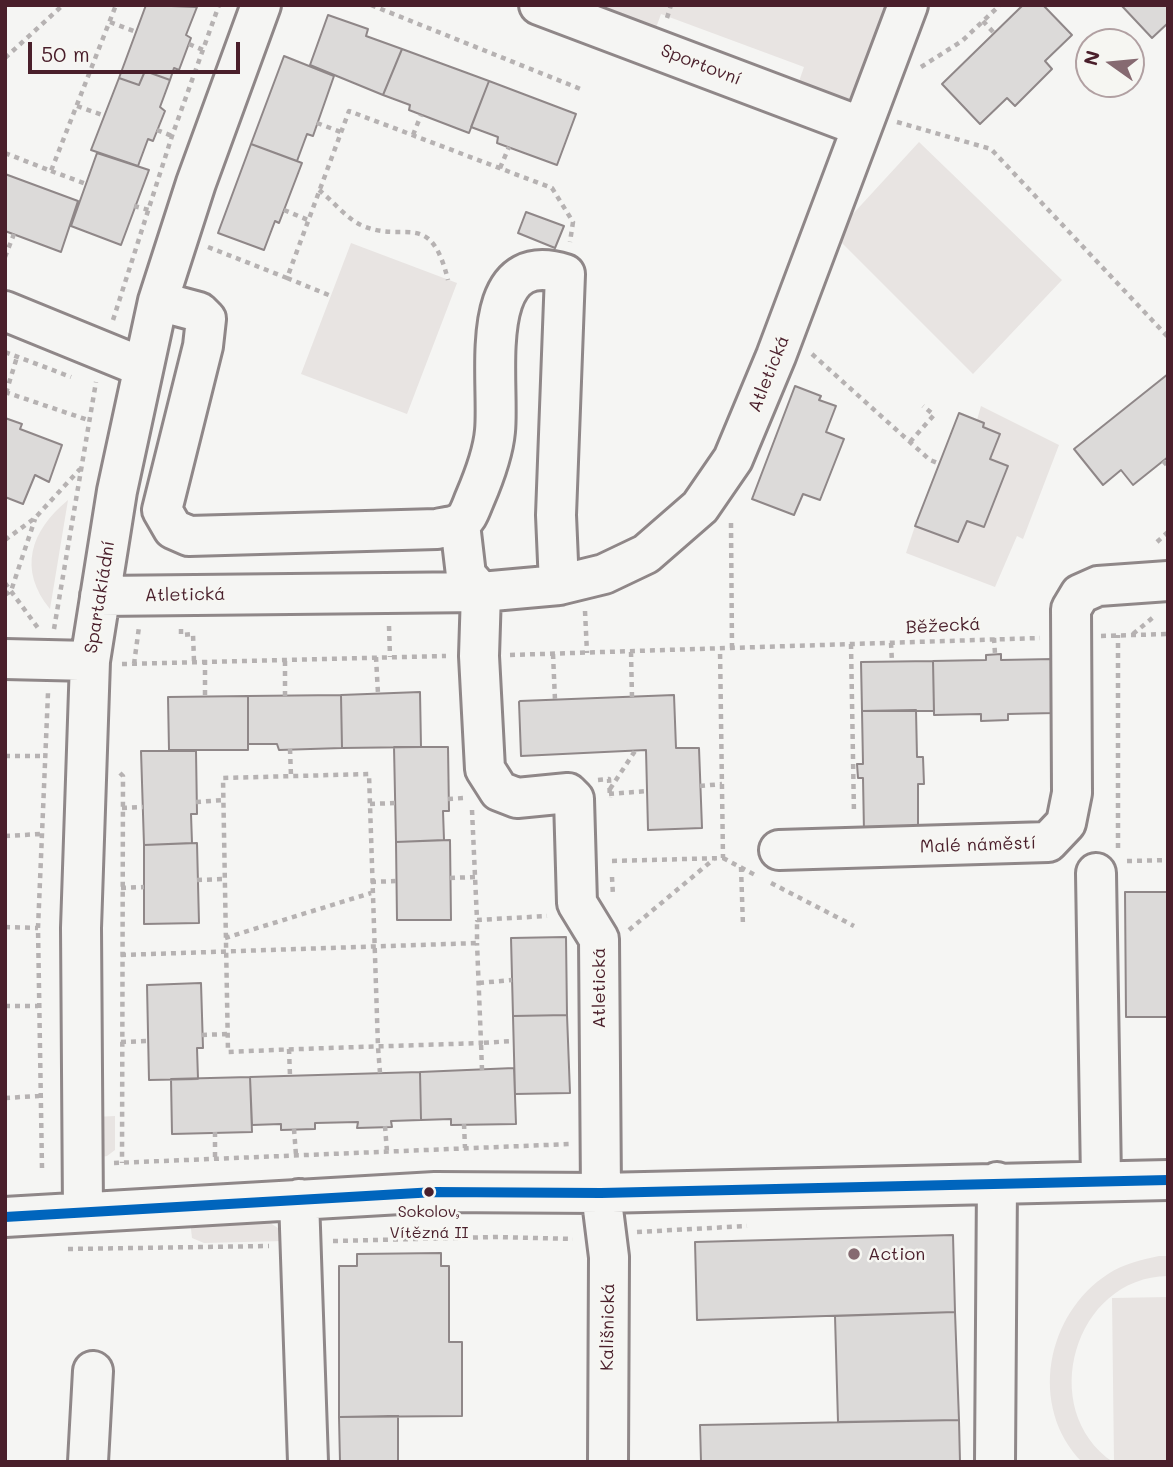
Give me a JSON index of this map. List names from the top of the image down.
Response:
{
  "streets": {
    "street": [
      "Sportovní",
      "Atletická",
      "Spartakiádní",
      "Malé náměstí",
      "Kališnická"
    ],
    "path": ["Běžecká"]
  },
  "crossings": [
    ["Sportovní", "Atletická"],
    ["Atletická", "Spartakiádní"],
    ["Atletická", "Kališnická"],
    ["Běžecká", "Malé náměstí"]
  ],
  "places": ["Sokolov, Vítězná II", "Action"],
  "scale_bar": "50 m",
  "north": "left"
}
